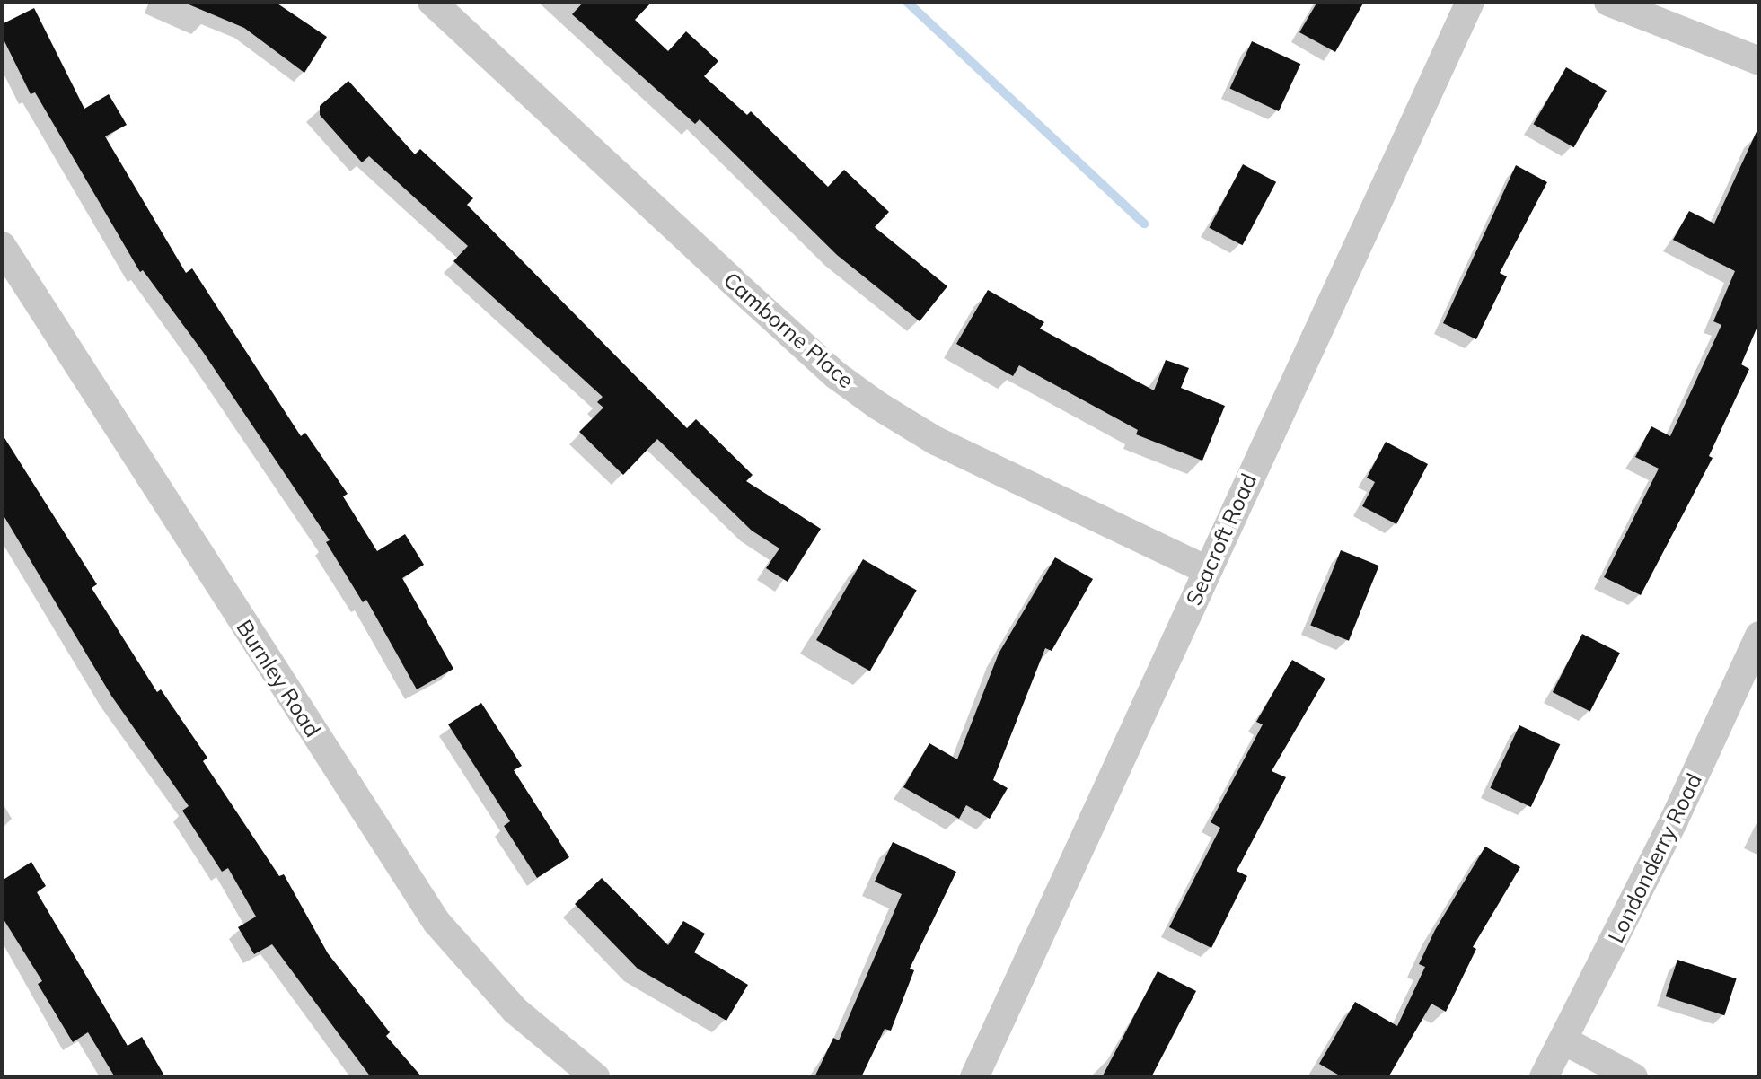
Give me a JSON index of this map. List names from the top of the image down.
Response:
{
  "streets": {
    "street": [
      "Camborne Place",
      "Seacroft Road",
      "Burnley Road",
      "Londonderry Road"
    ]
  },
  "crossings": [
    ["Camborne Place", "Seacroft Road"]
  ]
}
